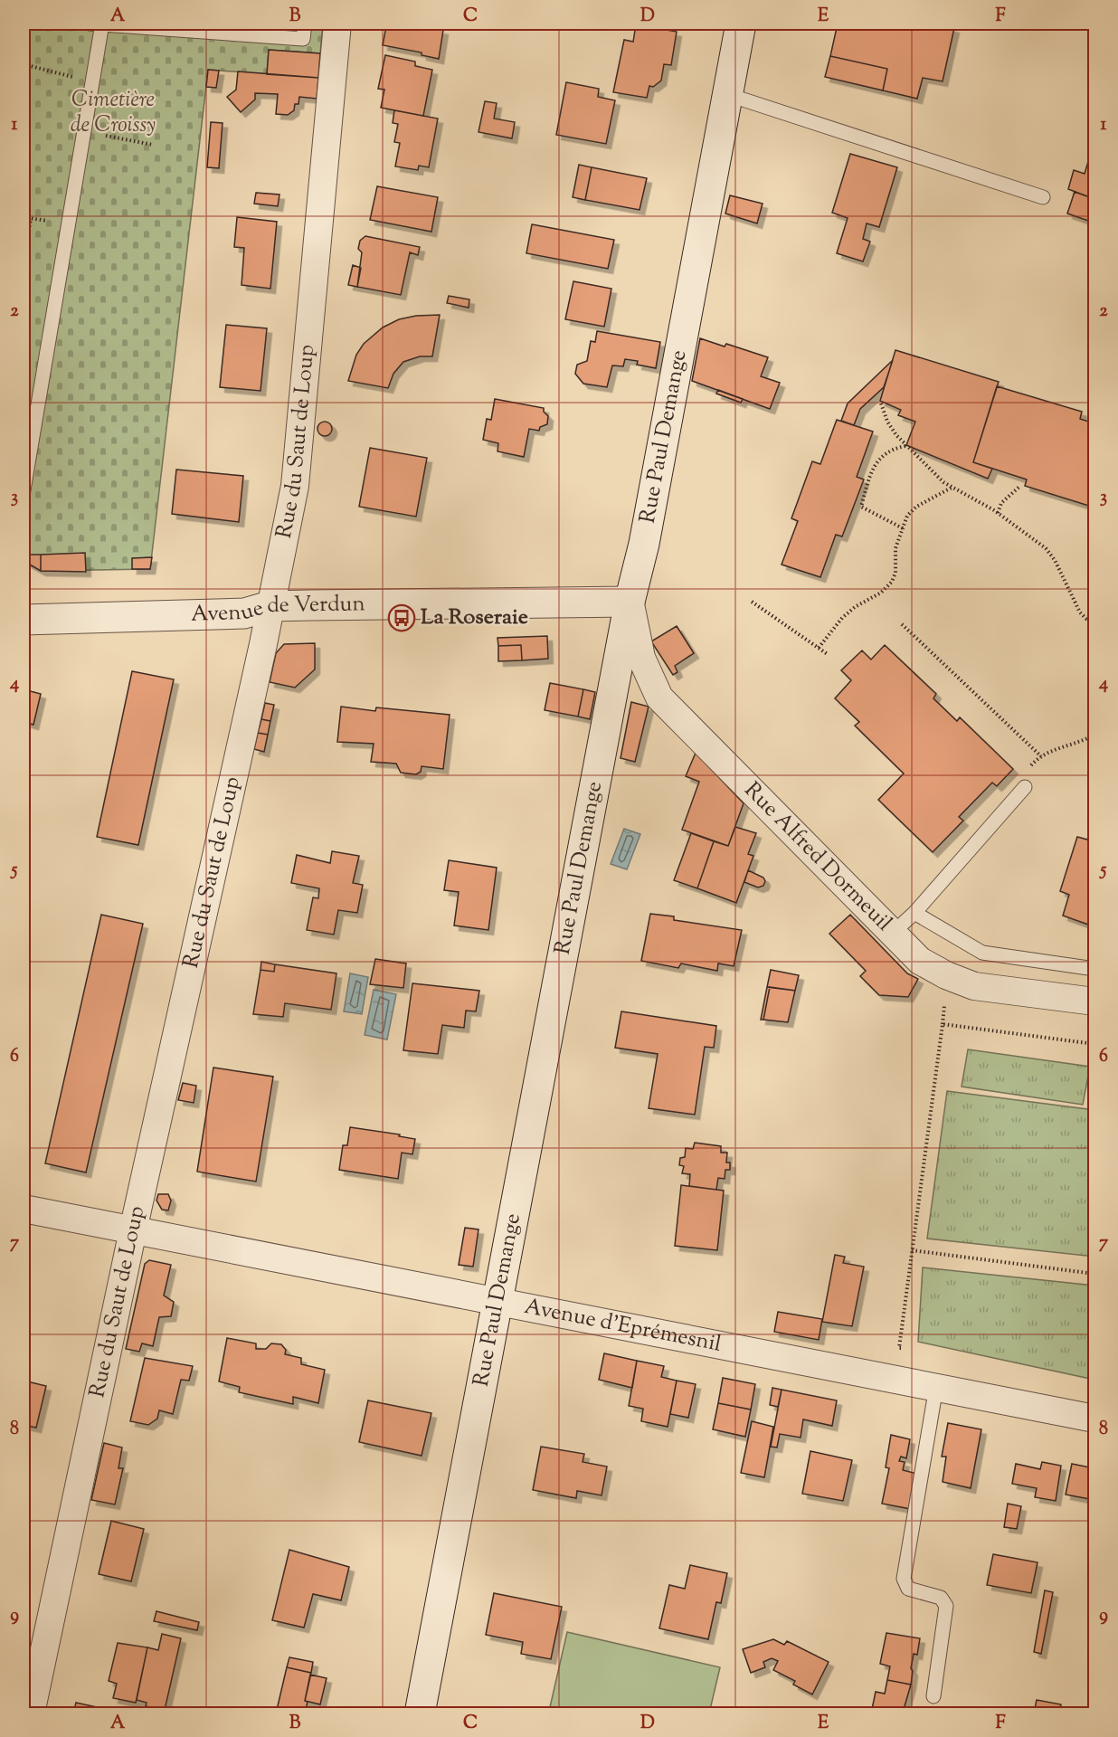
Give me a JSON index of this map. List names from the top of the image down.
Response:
{
  "streets": {
    "main road": ["Rue Paul Demange", "Avenue de Verdun"],
    "street": ["Rue du Saut de Loup", "Rue Alfred Dormeuil", "Avenue d'Eprémesnil"]
  },
  "crossings": [
    ["Rue Paul Demange", "Avenue de Verdun"],
    ["Rue Paul Demange", "Rue Alfred Dormeuil"],
    ["Rue Paul Demange", "Avenue d'Eprémesnil"],
    ["Rue du Saut de Loup", "Avenue de Verdun"],
    ["Rue du Saut de Loup", "Avenue d'Eprémesnil"],
    ["Avenue de Verdun", "Rue Alfred Dormeuil"]
  ],
  "parks": ["Cimetière de Croissy"],
  "places": {
    "bus stop": ["La Roseraie"]
  },
  "grid": {
    "columns": [
      "A",
      "B",
      "C",
      "D",
      "E",
      "F"
    ],
    "rows": [
      "1",
      "2",
      "3",
      "4",
      "5",
      "6",
      "7",
      "8",
      "9"
    ]
  }
}
